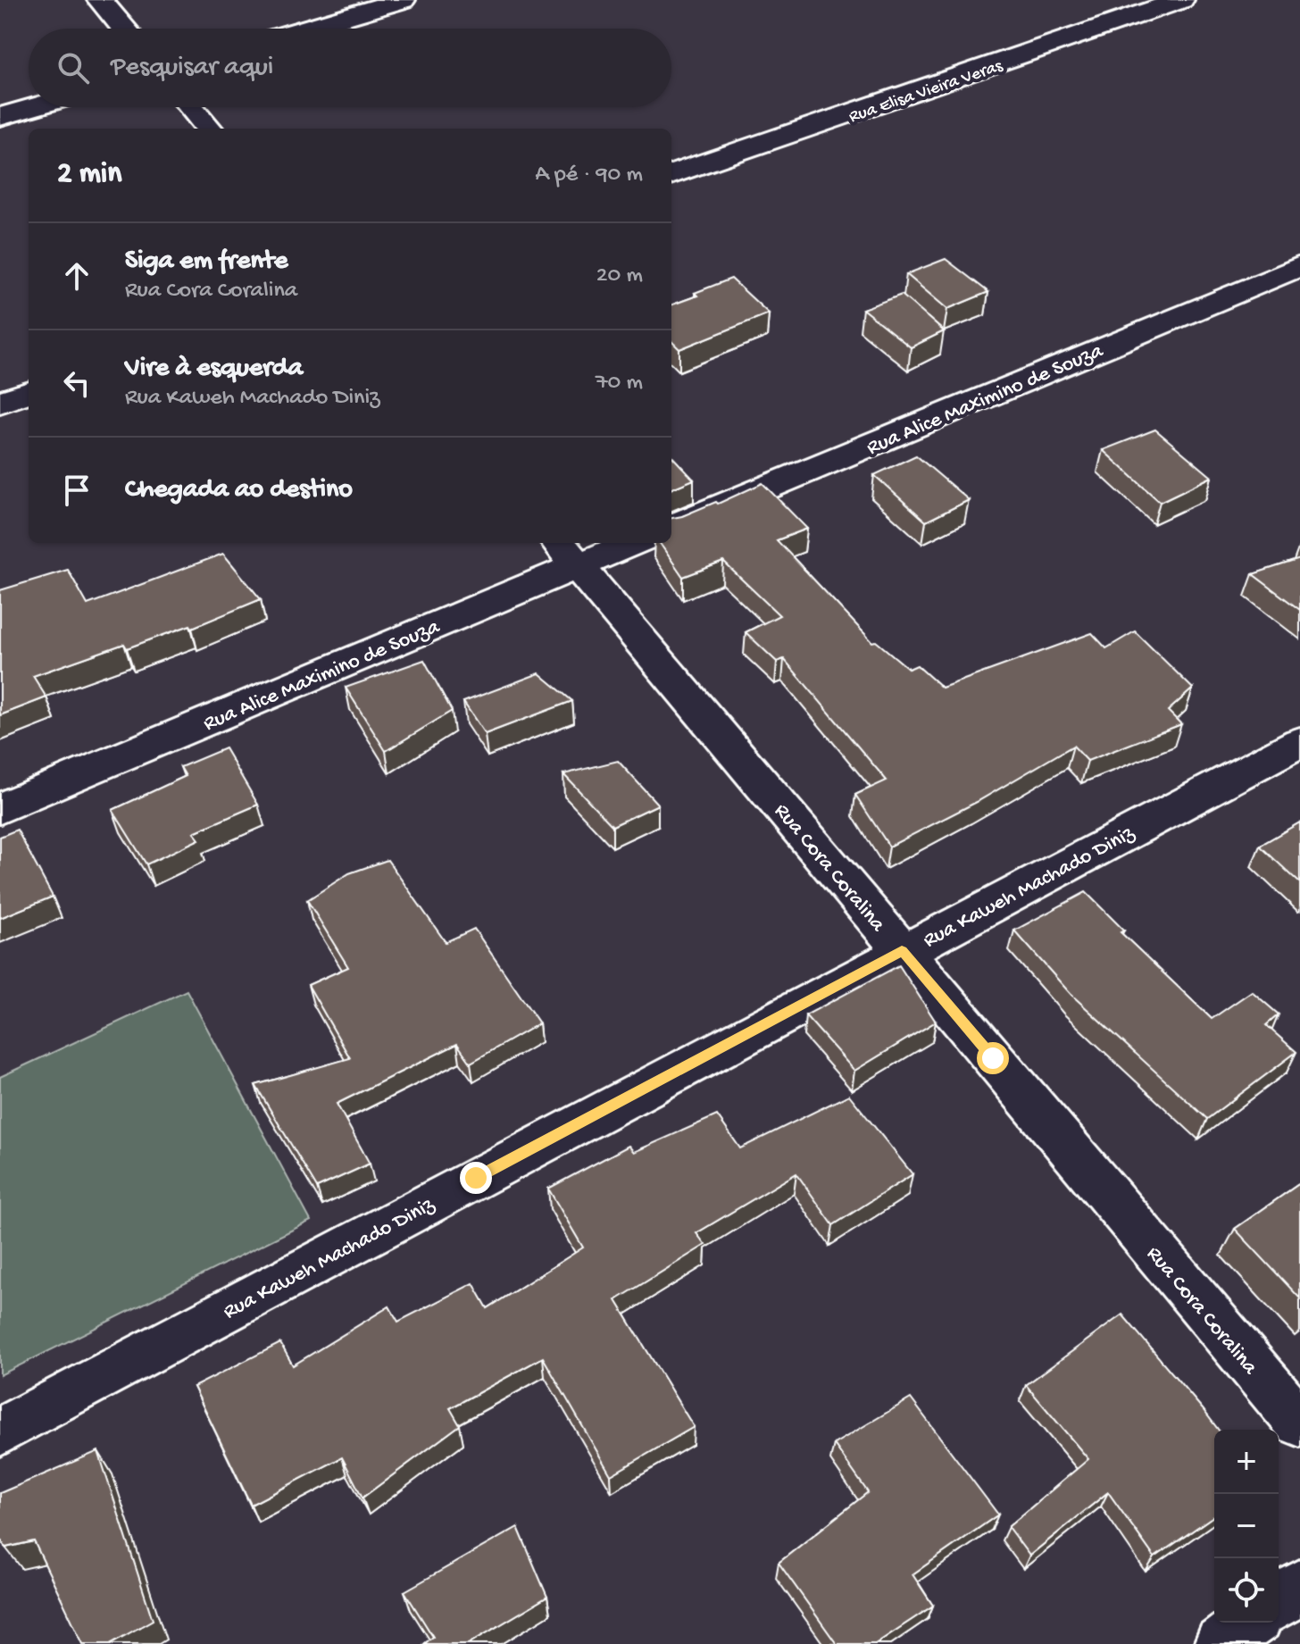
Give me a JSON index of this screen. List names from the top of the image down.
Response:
{
  "streets": {
    "street": [
      "Rua Elisa Vieira Veras",
      "Rua Alice Maximino de Souza",
      "Rua Cora Coralina",
      "Rua Kaweh Machado Diniz"
    ]
  },
  "crossings": [
    ["Rua Alice Maximino de Souza", "Rua Cora Coralina"],
    ["Rua Cora Coralina", "Rua Kaweh Machado Diniz"]
  ],
  "page": {
    "search": "Pesquisar aqui",
    "heading": ["2 min", "A pé · 90 m"],
    "list": [
      ["Siga em frente", "Rua Cora Coralina", "20 m"],
      ["Vire à esquerda", "Rua Kaweh Machado Diniz", "70 m"],
      "Chegada ao destino"
    ],
    "map_buttons": ["+", "−"]
  }
}
